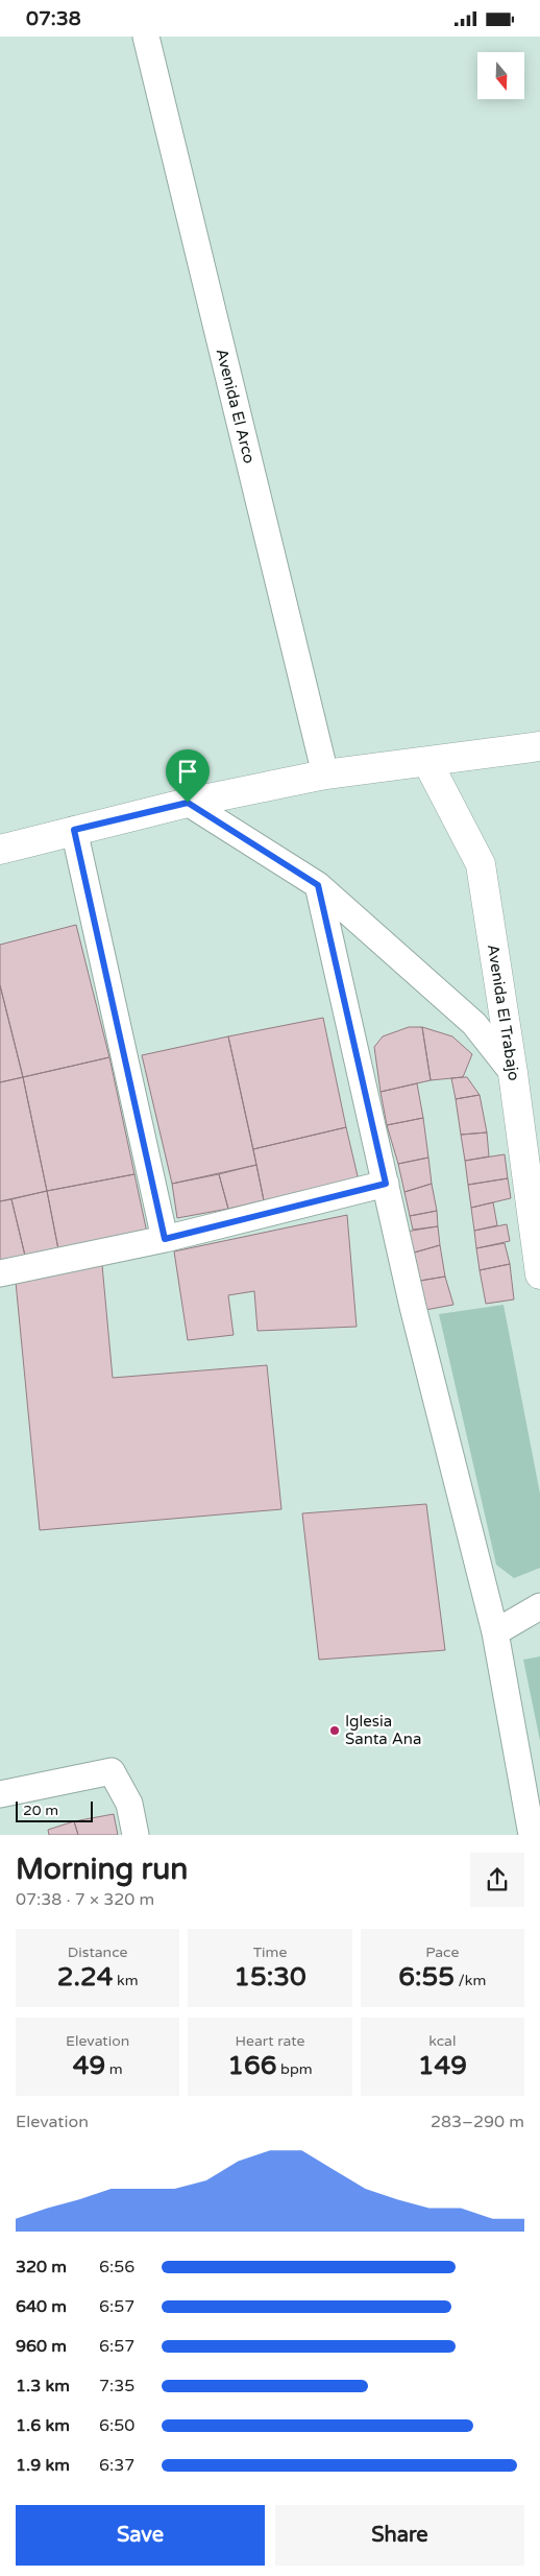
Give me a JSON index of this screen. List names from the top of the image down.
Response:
{
  "streets": {
    "street": ["Avenida El Arco", "Avenida El Trabajo"]
  },
  "places": ["Iglesia Santa Ana"],
  "scale_bar": "20 m",
  "north": "bottom",
  "page": {
    "status": "07:38",
    "scale": "20 m",
    "heading": ["Morning run", "07:38 · 7 × 320 m"],
    "stats": [
      ["Distance", "2.24 km"],
      ["Time", "15:30"],
      ["Pace", "6:55 /km"],
      ["Elevation", "49 m"],
      ["Heart rate", "166 bpm"],
      ["kcal", "149"]
    ],
    "chart": ["Elevation", "283–290 m"],
    "list": [
      {
        "name": "320 m",
        "note": "6:56"
      },
      {
        "name": "640 m",
        "note": "6:57"
      },
      {
        "name": "960 m",
        "note": "6:57"
      },
      {
        "name": "1.3 km",
        "note": "7:35"
      },
      {
        "name": "1.6 km",
        "note": "6:50"
      },
      {
        "name": "1.9 km",
        "note": "6:37"
      }
    ],
    "buttons": ["Save", "Share"]
  }
}
